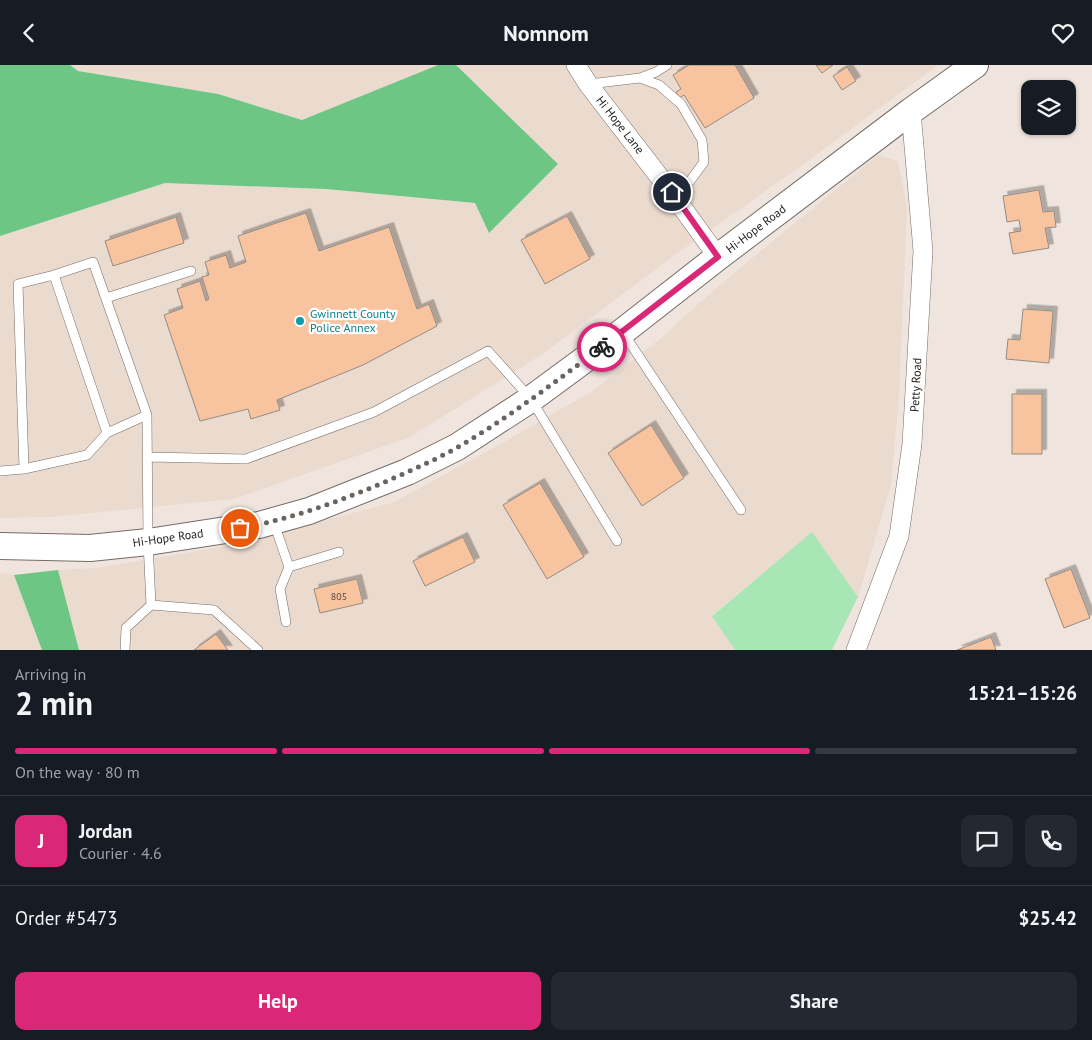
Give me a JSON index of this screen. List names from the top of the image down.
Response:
{
  "streets": {
    "street": ["Hi Hope Lane", "Hi-Hope Road", "Petty Road"]
  },
  "crossings": [
    ["Hi Hope Lane", "Hi-Hope Road"],
    ["Hi-Hope Road", "Petty Road"]
  ],
  "places": ["Gwinnett County Police Annex"],
  "house_numbers": ["805"],
  "page": {
    "header": "Nomnom",
    "heading": ["2 min", "Arriving in", "15:21–15:26"],
    "panel": [
      "Jordan",
      "Courier · 4.6",
      "Order #5473",
      "$25.42"
    ],
    "bar": "On the way · 80 m",
    "round": "J",
    "buttons": ["Help", "Share"]
  }
}
